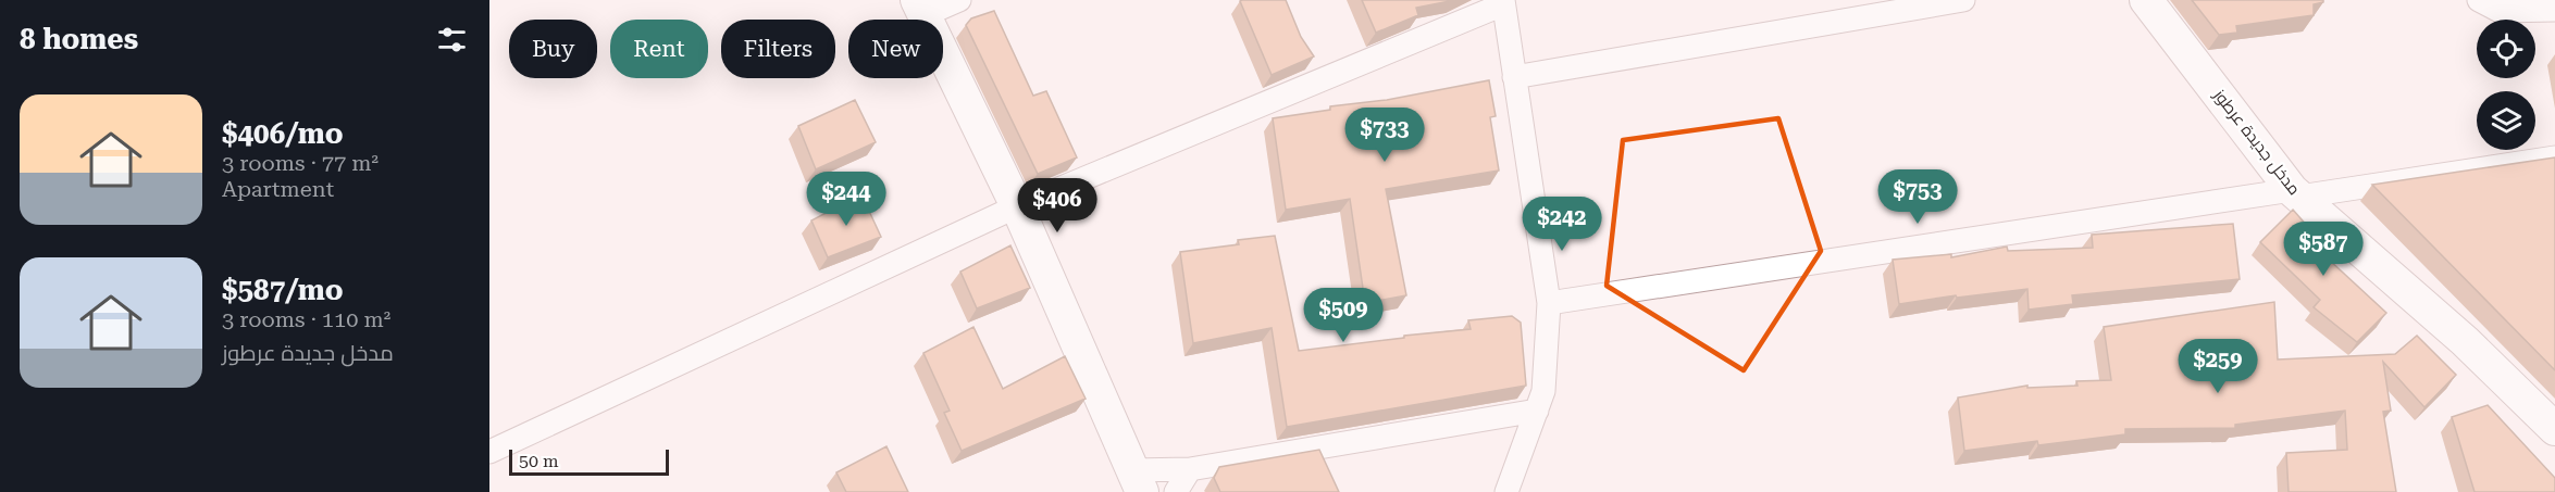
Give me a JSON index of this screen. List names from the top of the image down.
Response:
{
  "streets": {
    "street": ["مدخل جديدة عرطوز"]
  },
  "scale_bar": "50 m",
  "page": {
    "heading": "8 homes",
    "chip": [
      "Buy",
      "Rent",
      "Filters",
      "New"
    ],
    "list": [
      {
        "name": "$406/mo",
        "note": "3 rooms · 77 m² · Apartment"
      },
      {
        "name": "$587/mo",
        "note": "3 rooms · 110 m² · مدخل جديدة عرطوز"
      }
    ],
    "price": [
      "$733",
      "$753",
      "$244",
      "$406",
      "$242",
      "$587",
      "$509",
      "$259"
    ],
    "scale": "50 m"
  }
}
